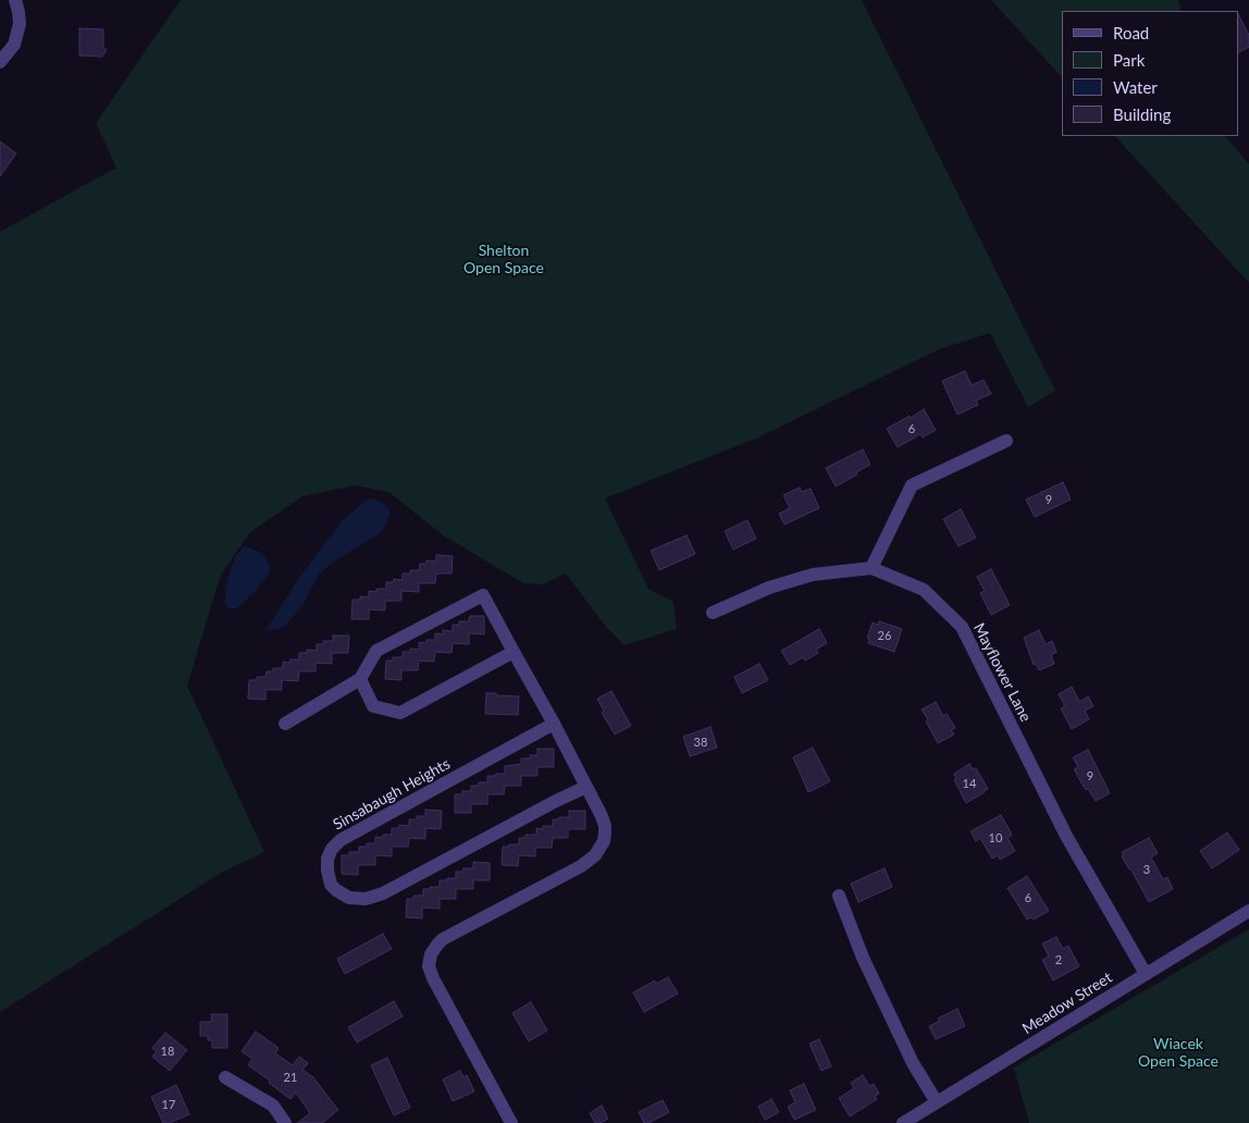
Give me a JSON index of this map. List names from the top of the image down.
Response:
{
  "streets": {
    "street": ["Mayflower Lane", "Sinsabaugh Heights", "Meadow Street"]
  },
  "crossings": [
    ["Mayflower Lane", "Meadow Street"]
  ],
  "parks": ["Shelton Open Space", "Wiacek Open Space"],
  "house_numbers": [
    "6",
    "9",
    "26",
    "38",
    "9",
    "14",
    "10",
    "3",
    "6",
    "2",
    "18",
    "21",
    "17"
  ],
  "legend": [
    "Road",
    "Park",
    "Water",
    "Building"
  ]
}
